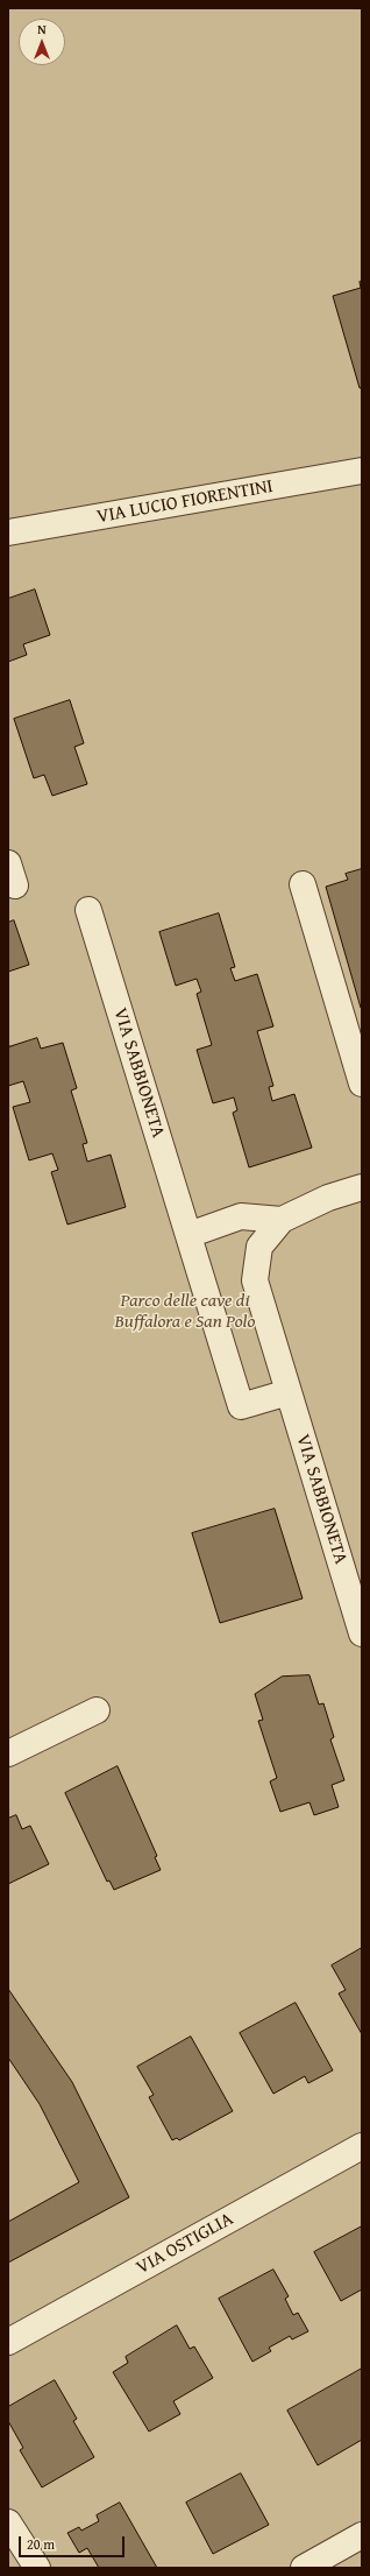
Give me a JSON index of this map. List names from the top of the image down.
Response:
{
  "streets": {
    "street": ["VIA LUCIO FIORENTINI", "VIA SABBIONETA", "VIA OSTIGLIA"]
  },
  "parks": ["Parco delle cave di Buffalora e San Polo"],
  "scale_bar": "20 m",
  "north": "top"
}
